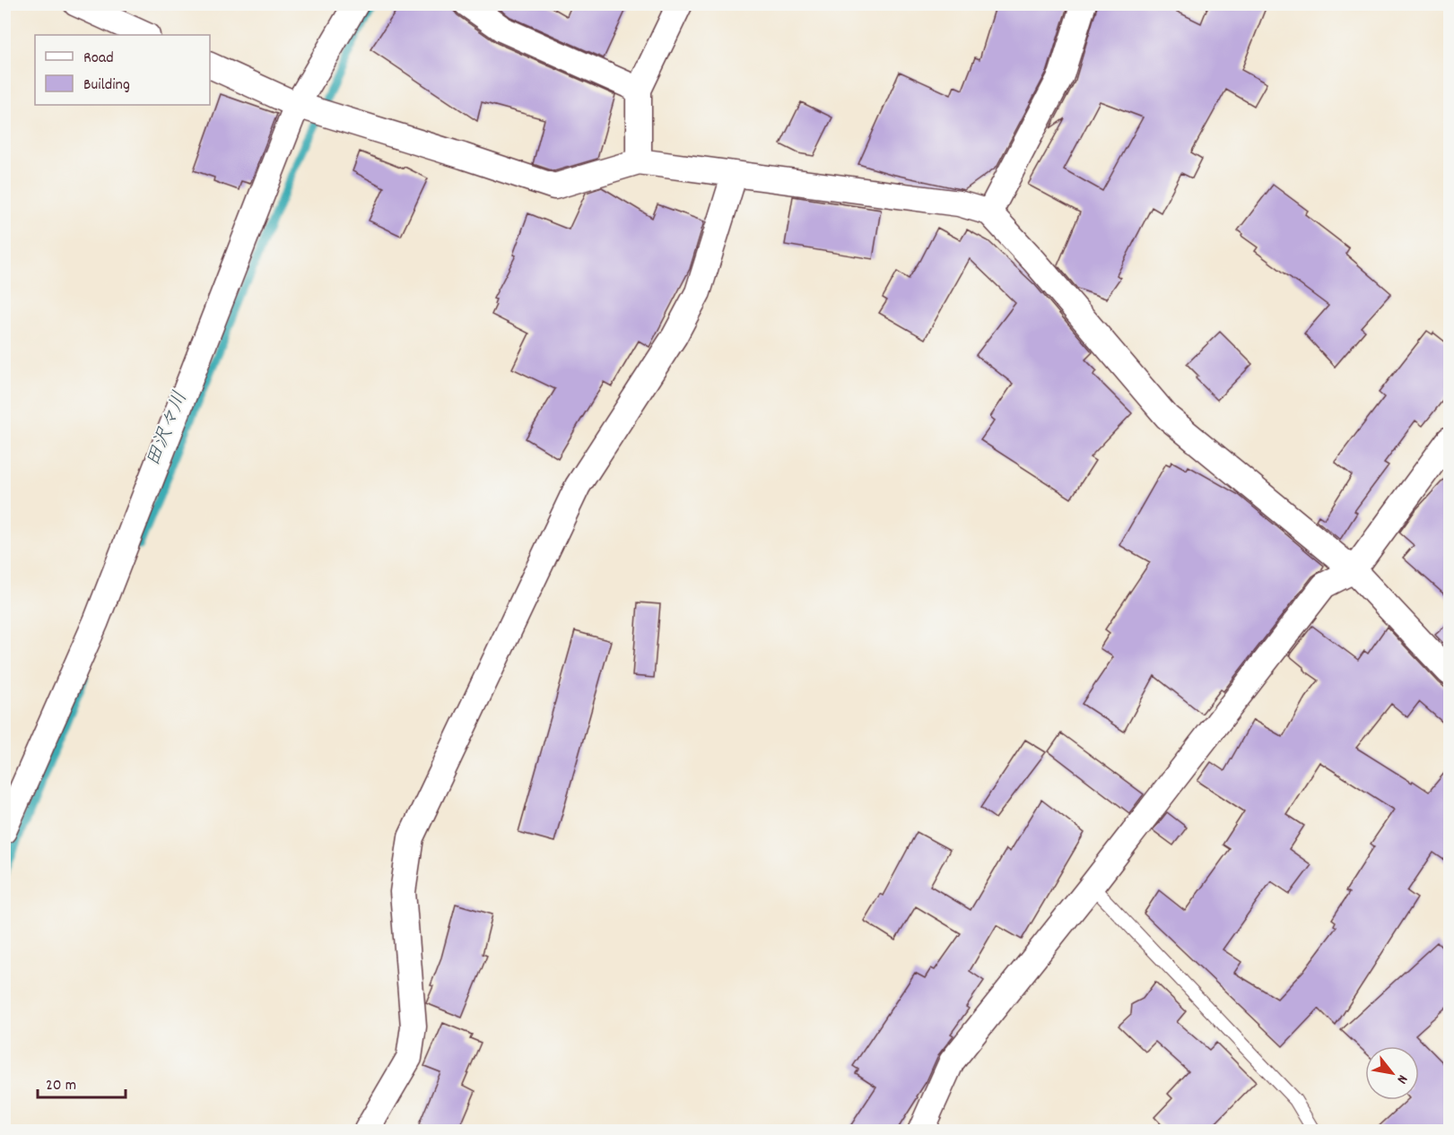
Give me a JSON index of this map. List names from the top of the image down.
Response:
{
  "water": ["田沢々川"],
  "legend": ["Road", "Building"],
  "scale_bar": "20 m",
  "north": "bottom right"
}
